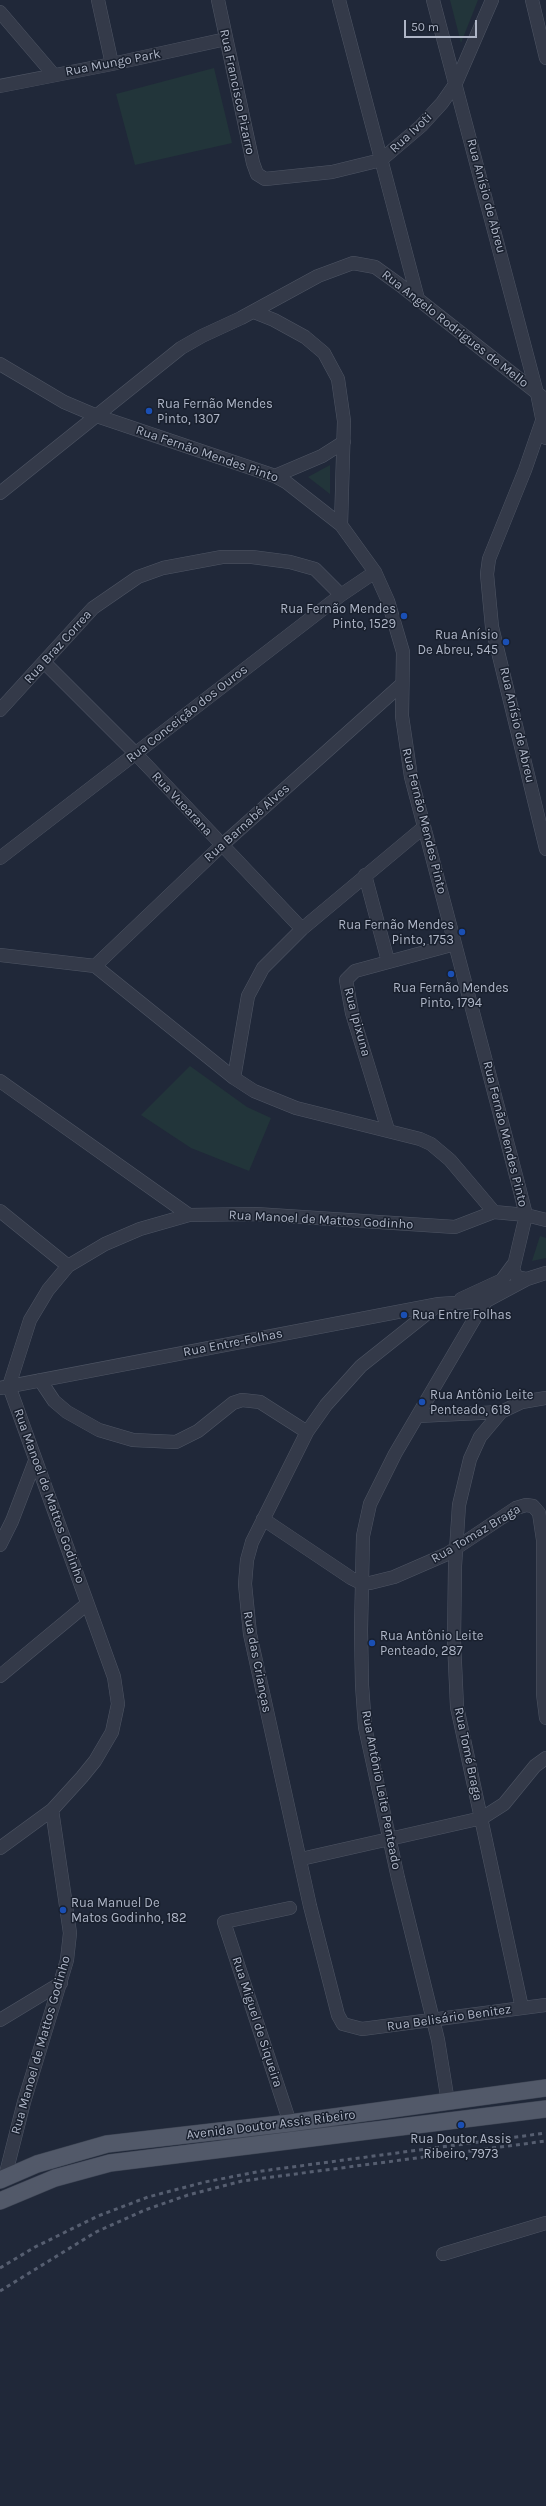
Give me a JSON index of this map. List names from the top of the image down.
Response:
{
  "streets": {
    "main road": ["Avenida Doutor Assis Ribeiro"],
    "street": [
      "Rua Mungo Park",
      "Rua Francisco Pizarro",
      "Rua Ivoti",
      "Rua Anísio de Abreu",
      "Rua Angelo Rodrigues de Mello",
      "Rua Fernão Mendes Pinto",
      "Rua Braz Correa",
      "Rua Conceição dos Ouros",
      "Rua Vuearana",
      "Rua Barnabé Alves",
      "Rua Ipixuna",
      "Rua Manoel de Mattos Godinho",
      "Rua Entre-Folhas",
      "Rua Tomaz Braga",
      "Rua das Crianças",
      "Rua Tomé Braga",
      "Rua Antônio Leite Penteado",
      "Rua Belisário Benitez",
      "Rua Miguel de Siqueira"
    ]
  },
  "crossings": [
    ["Rua Mungo Park", "Rua Francisco Pizarro"],
    ["Rua Francisco Pizarro", "Rua Ivoti"],
    ["Rua Ivoti", "Rua Anísio de Abreu"],
    ["Rua Anísio de Abreu", "Rua Angelo Rodrigues de Mello"],
    ["Rua Angelo Rodrigues de Mello", "Rua Fernão Mendes Pinto"],
    ["Rua Fernão Mendes Pinto", "Rua Conceição dos Ouros"],
    ["Rua Fernão Mendes Pinto", "Rua Barnabé Alves"],
    ["Rua Fernão Mendes Pinto", "Rua Ipixuna"],
    ["Rua Fernão Mendes Pinto", "Rua Manoel de Mattos Godinho"],
    ["Rua Braz Correa", "Rua Conceição dos Ouros"],
    ["Rua Braz Correa", "Rua Vuearana"],
    ["Rua Conceição dos Ouros", "Rua Vuearana"],
    ["Rua Vuearana", "Rua Barnabé Alves"],
    ["Rua Manoel de Mattos Godinho", "Rua Entre-Folhas"],
    ["Rua Manoel de Mattos Godinho", "Avenida Doutor Assis Ribeiro"],
    ["Rua Entre-Folhas", "Rua das Crianças"],
    ["Rua Entre-Folhas", "Rua Antônio Leite Penteado"],
    ["Rua Tomaz Braga", "Rua Tomé Braga"],
    ["Rua Tomaz Braga", "Rua Antônio Leite Penteado"],
    ["Rua das Crianças", "Rua Belisário Benitez"],
    ["Rua Tomé Braga", "Rua Belisário Benitez"],
    ["Rua Antônio Leite Penteado", "Rua Belisário Benitez"],
    ["Rua Antônio Leite Penteado", "Avenida Doutor Assis Ribeiro"],
    ["Rua Miguel de Siqueira", "Avenida Doutor Assis Ribeiro"]
  ],
  "places": [
    "Rua Fernão Mendes Pinto, 1307",
    "Rua Fernão Mendes Pinto, 1529",
    "Rua Anísio De Abreu, 545",
    "Rua Fernão Mendes Pinto, 1753",
    "Rua Fernão Mendes Pinto, 1794",
    "Rua Entre Folhas",
    "Rua Antônio Leite Penteado, 618",
    "Rua Antônio Leite Penteado, 287",
    "Rua Manuel De Matos Godinho, 182",
    "Rua Doutor Assis Ribeiro, 7973"
  ],
  "scale_bar": "50 m"
}
